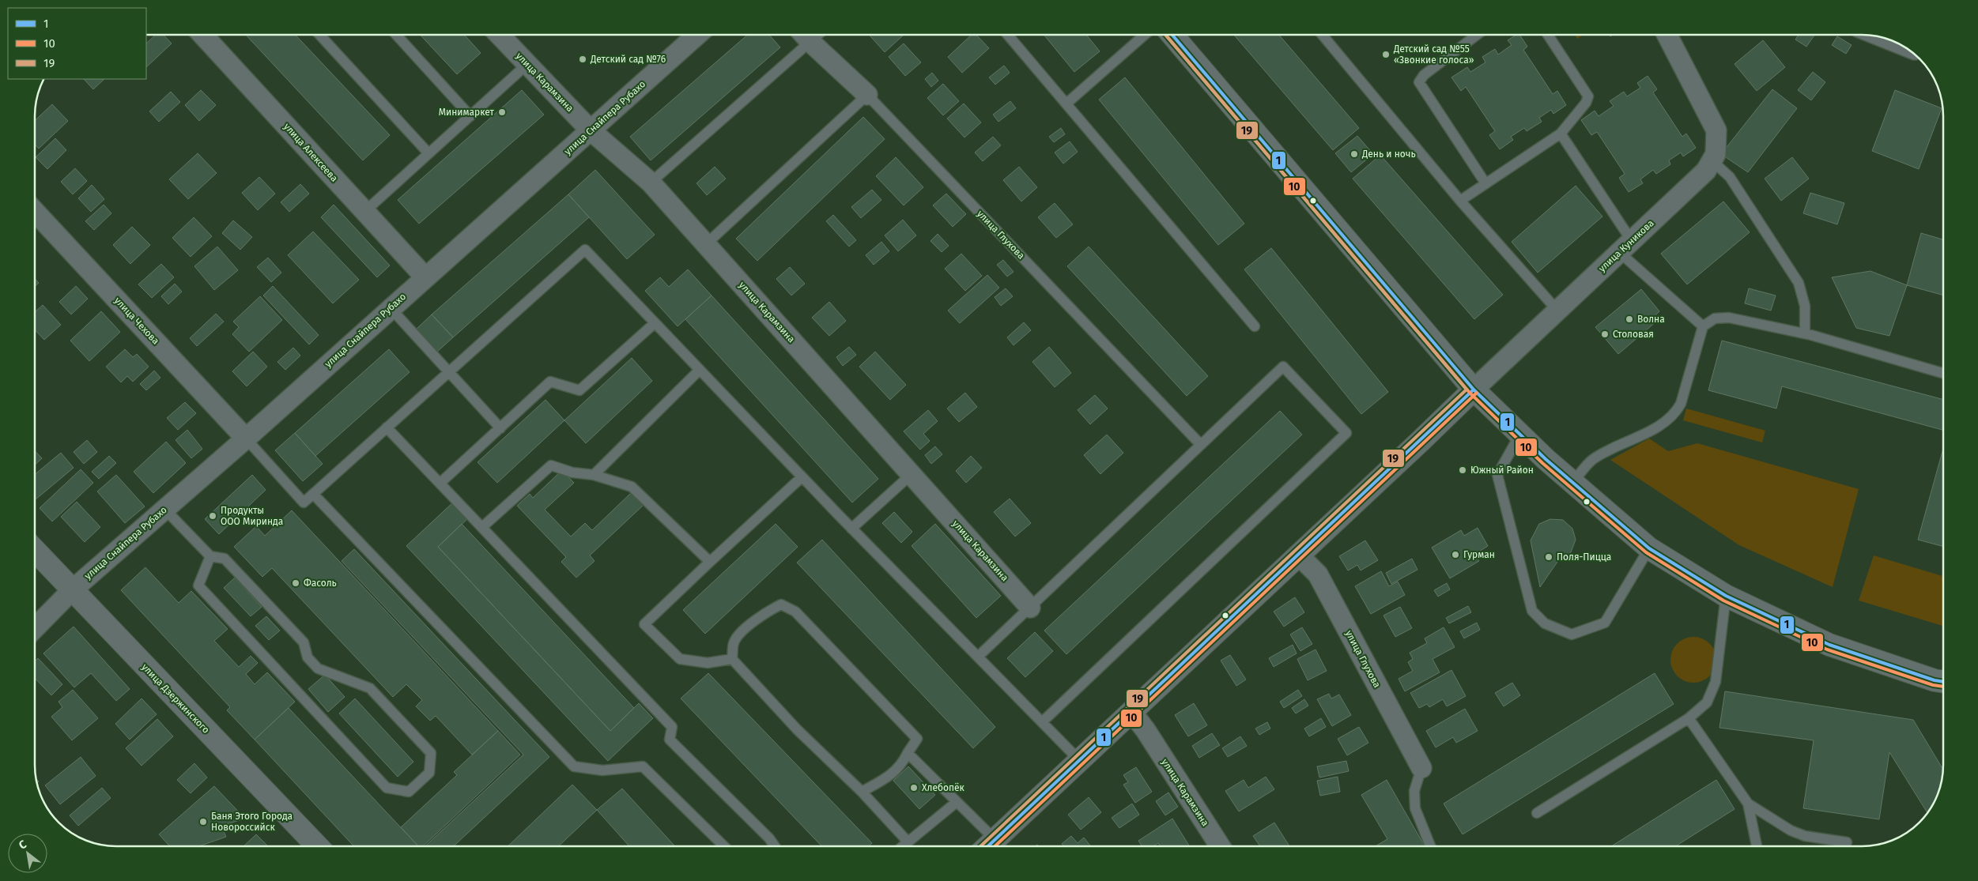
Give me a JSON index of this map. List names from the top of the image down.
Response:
{
  "streets": {
    "street": [
      "улица Карамзина",
      "улица Снайпера Рубахо",
      "улица Алексеева",
      "улица Глухова",
      "улица Куникова",
      "улица Чехова",
      "улица Дзержинского"
    ]
  },
  "crossings": [
    ["улица Карамзина", "улица Снайпера Рубахо"],
    ["улица Карамзина", "улица Куникова"],
    ["улица Снайпера Рубахо", "улица Алексеева"],
    ["улица Снайпера Рубахо", "улица Чехова"],
    ["улица Снайпера Рубахо", "улица Дзержинского"],
    ["улица Глухова", "улица Куникова"]
  ],
  "places": [
    "Детский сад №55 «Звонкие голоса»",
    "Детский сад №76",
    "Минимаркет",
    "День и ночь",
    "Волна",
    "Столовая",
    "Южный Район",
    "Продукты ООО Миринда",
    "Гурман",
    "Поля-Пицца",
    "Фасоль",
    "Хлебопёк",
    "Баня Этого Города Новороссийск"
  ],
  "lines": ["transit line 1", "transit line 10", "transit line 19"],
  "legend": ["1", "10", "19"],
  "north": "top left"
}
